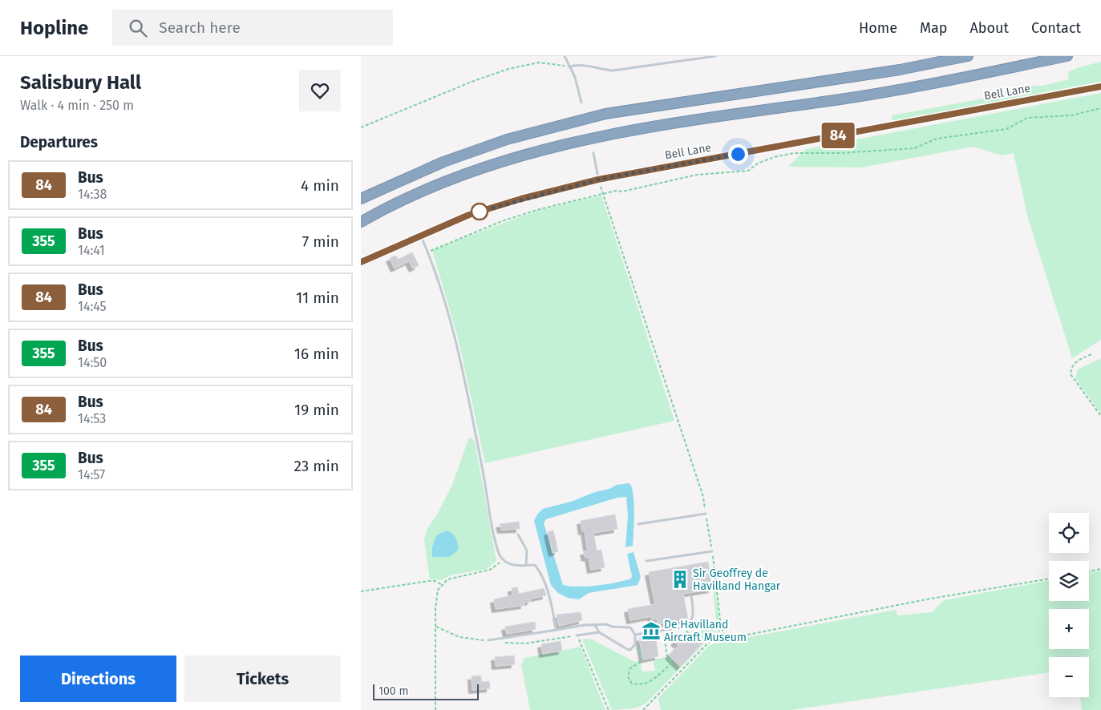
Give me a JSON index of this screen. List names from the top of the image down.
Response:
{
  "streets": {
    "main road": ["Bell Lane"]
  },
  "places": {
    "building": ["Sir Geoffrey de Havilland Hangar"],
    "museum": ["De Havilland Aircraft Museum"]
  },
  "lines": ["bus line 84"],
  "scale_bar": "100 m",
  "page": {
    "header": "Hopline",
    "search": "Search here",
    "nav": [
      "Home",
      "Map",
      "About",
      "Contact"
    ],
    "heading": [
      ["Salisbury Hall", "Walk · 4 min · 250 m"],
      "Departures"
    ],
    "on_map": "84",
    "list": [
      {
        "mark": "84",
        "name": "Bus",
        "note": "14:38",
        "value": "4 min"
      },
      {
        "mark": "355",
        "name": "Bus",
        "note": "14:41",
        "value": "7 min"
      },
      {
        "mark": "84",
        "name": "Bus",
        "note": "14:45",
        "value": "11 min"
      },
      {
        "mark": "355",
        "name": "Bus",
        "note": "14:50",
        "value": "16 min"
      },
      {
        "mark": "84",
        "name": "Bus",
        "note": "14:53",
        "value": "19 min"
      },
      {
        "mark": "355",
        "name": "Bus",
        "note": "14:57",
        "value": "23 min"
      }
    ],
    "map_buttons": ["+", "−"],
    "buttons": ["Directions", "Tickets"],
    "scale": "100 m"
  }
}
